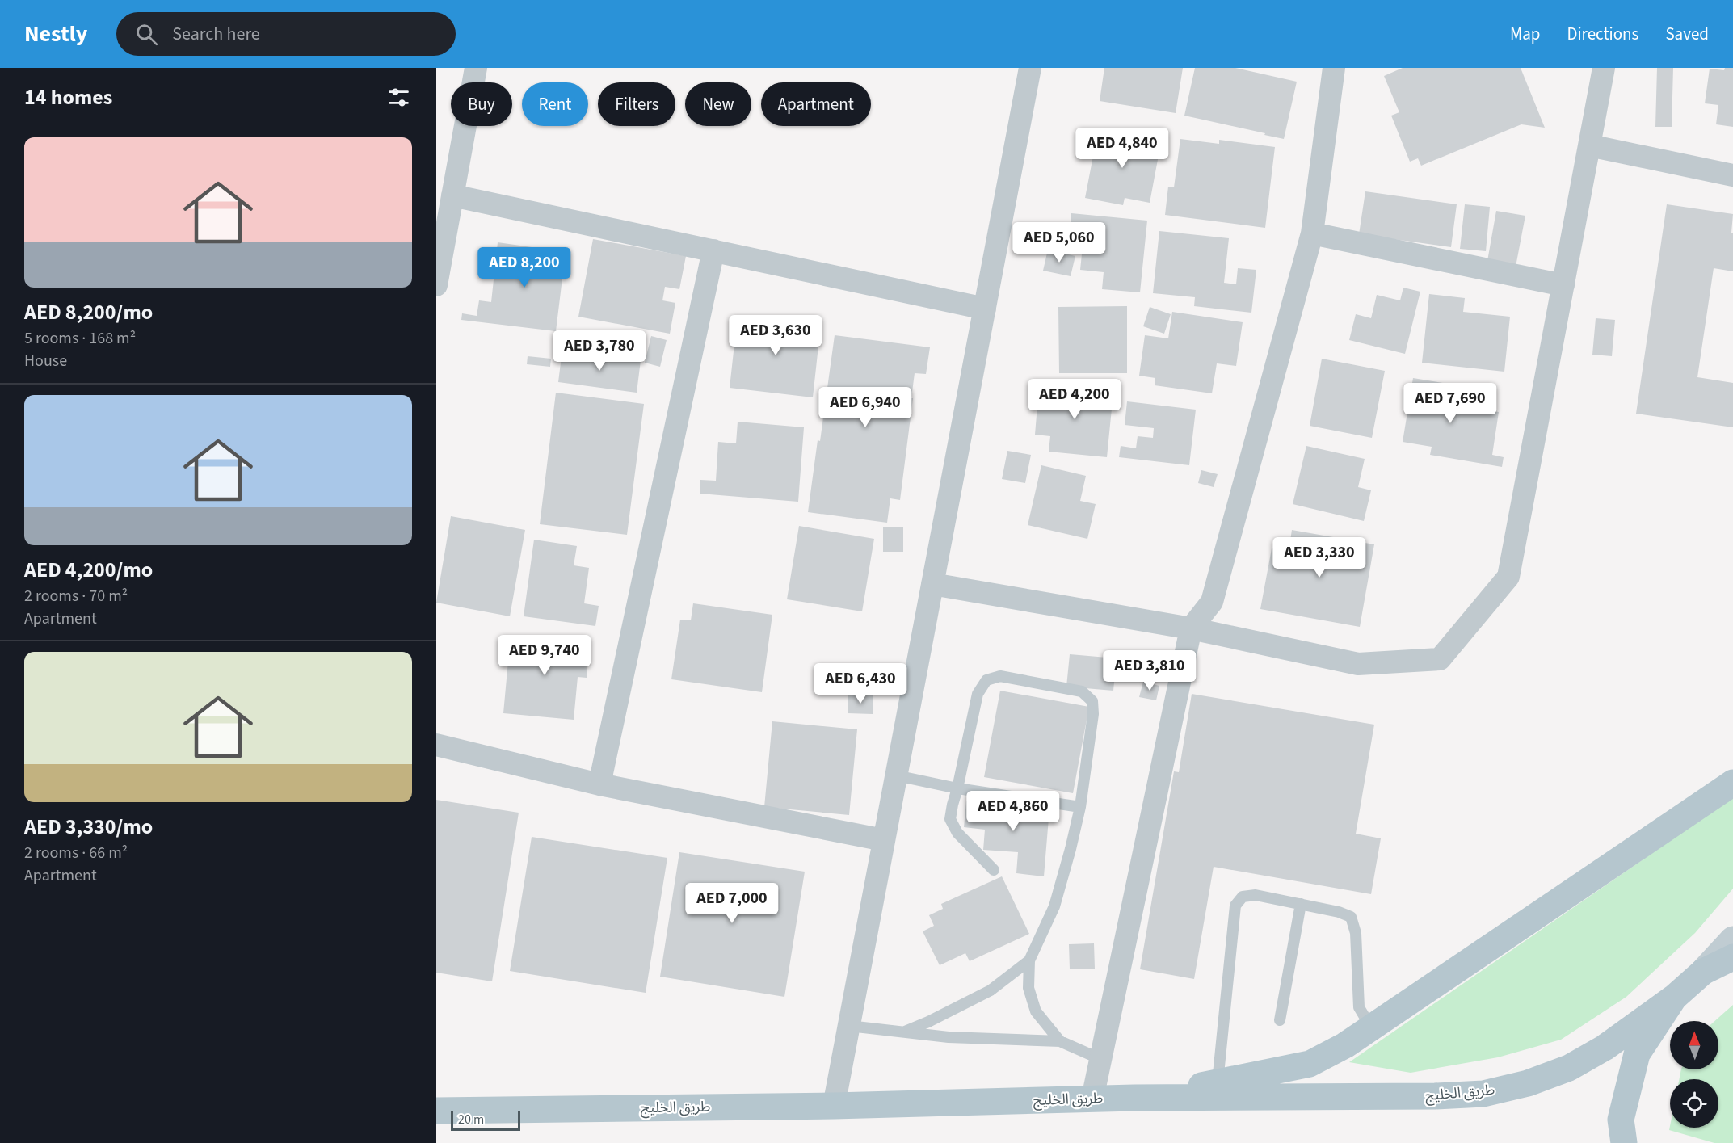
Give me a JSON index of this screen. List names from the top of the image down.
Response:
{
  "streets": {
    "main road": ["طريق الخليج"]
  },
  "scale_bar": "20 m",
  "north": "top",
  "page": {
    "header": "Nestly",
    "search": "Search here",
    "nav": ["Map", "Directions", "Saved"],
    "heading": "14 homes",
    "chip": [
      "Buy",
      "Rent",
      "Filters",
      "New",
      "Apartment"
    ],
    "list": [
      {
        "name": "AED 8,200/mo",
        "note": "5 rooms · 168 m² · House"
      },
      {
        "name": "AED 4,200/mo",
        "note": "2 rooms · 70 m² · Apartment"
      },
      {
        "name": "AED 3,330/mo",
        "note": "2 rooms · 66 m² · Apartment"
      }
    ],
    "price": [
      "AED 4,840",
      "AED 5,060",
      "AED 8,200",
      "AED 3,630",
      "AED 3,780",
      "AED 4,200",
      "AED 7,690",
      "AED 6,940",
      "AED 3,330",
      "AED 9,740",
      "AED 3,810",
      "AED 6,430",
      "AED 4,860",
      "AED 7,000"
    ],
    "scale": "20 m"
  }
}
